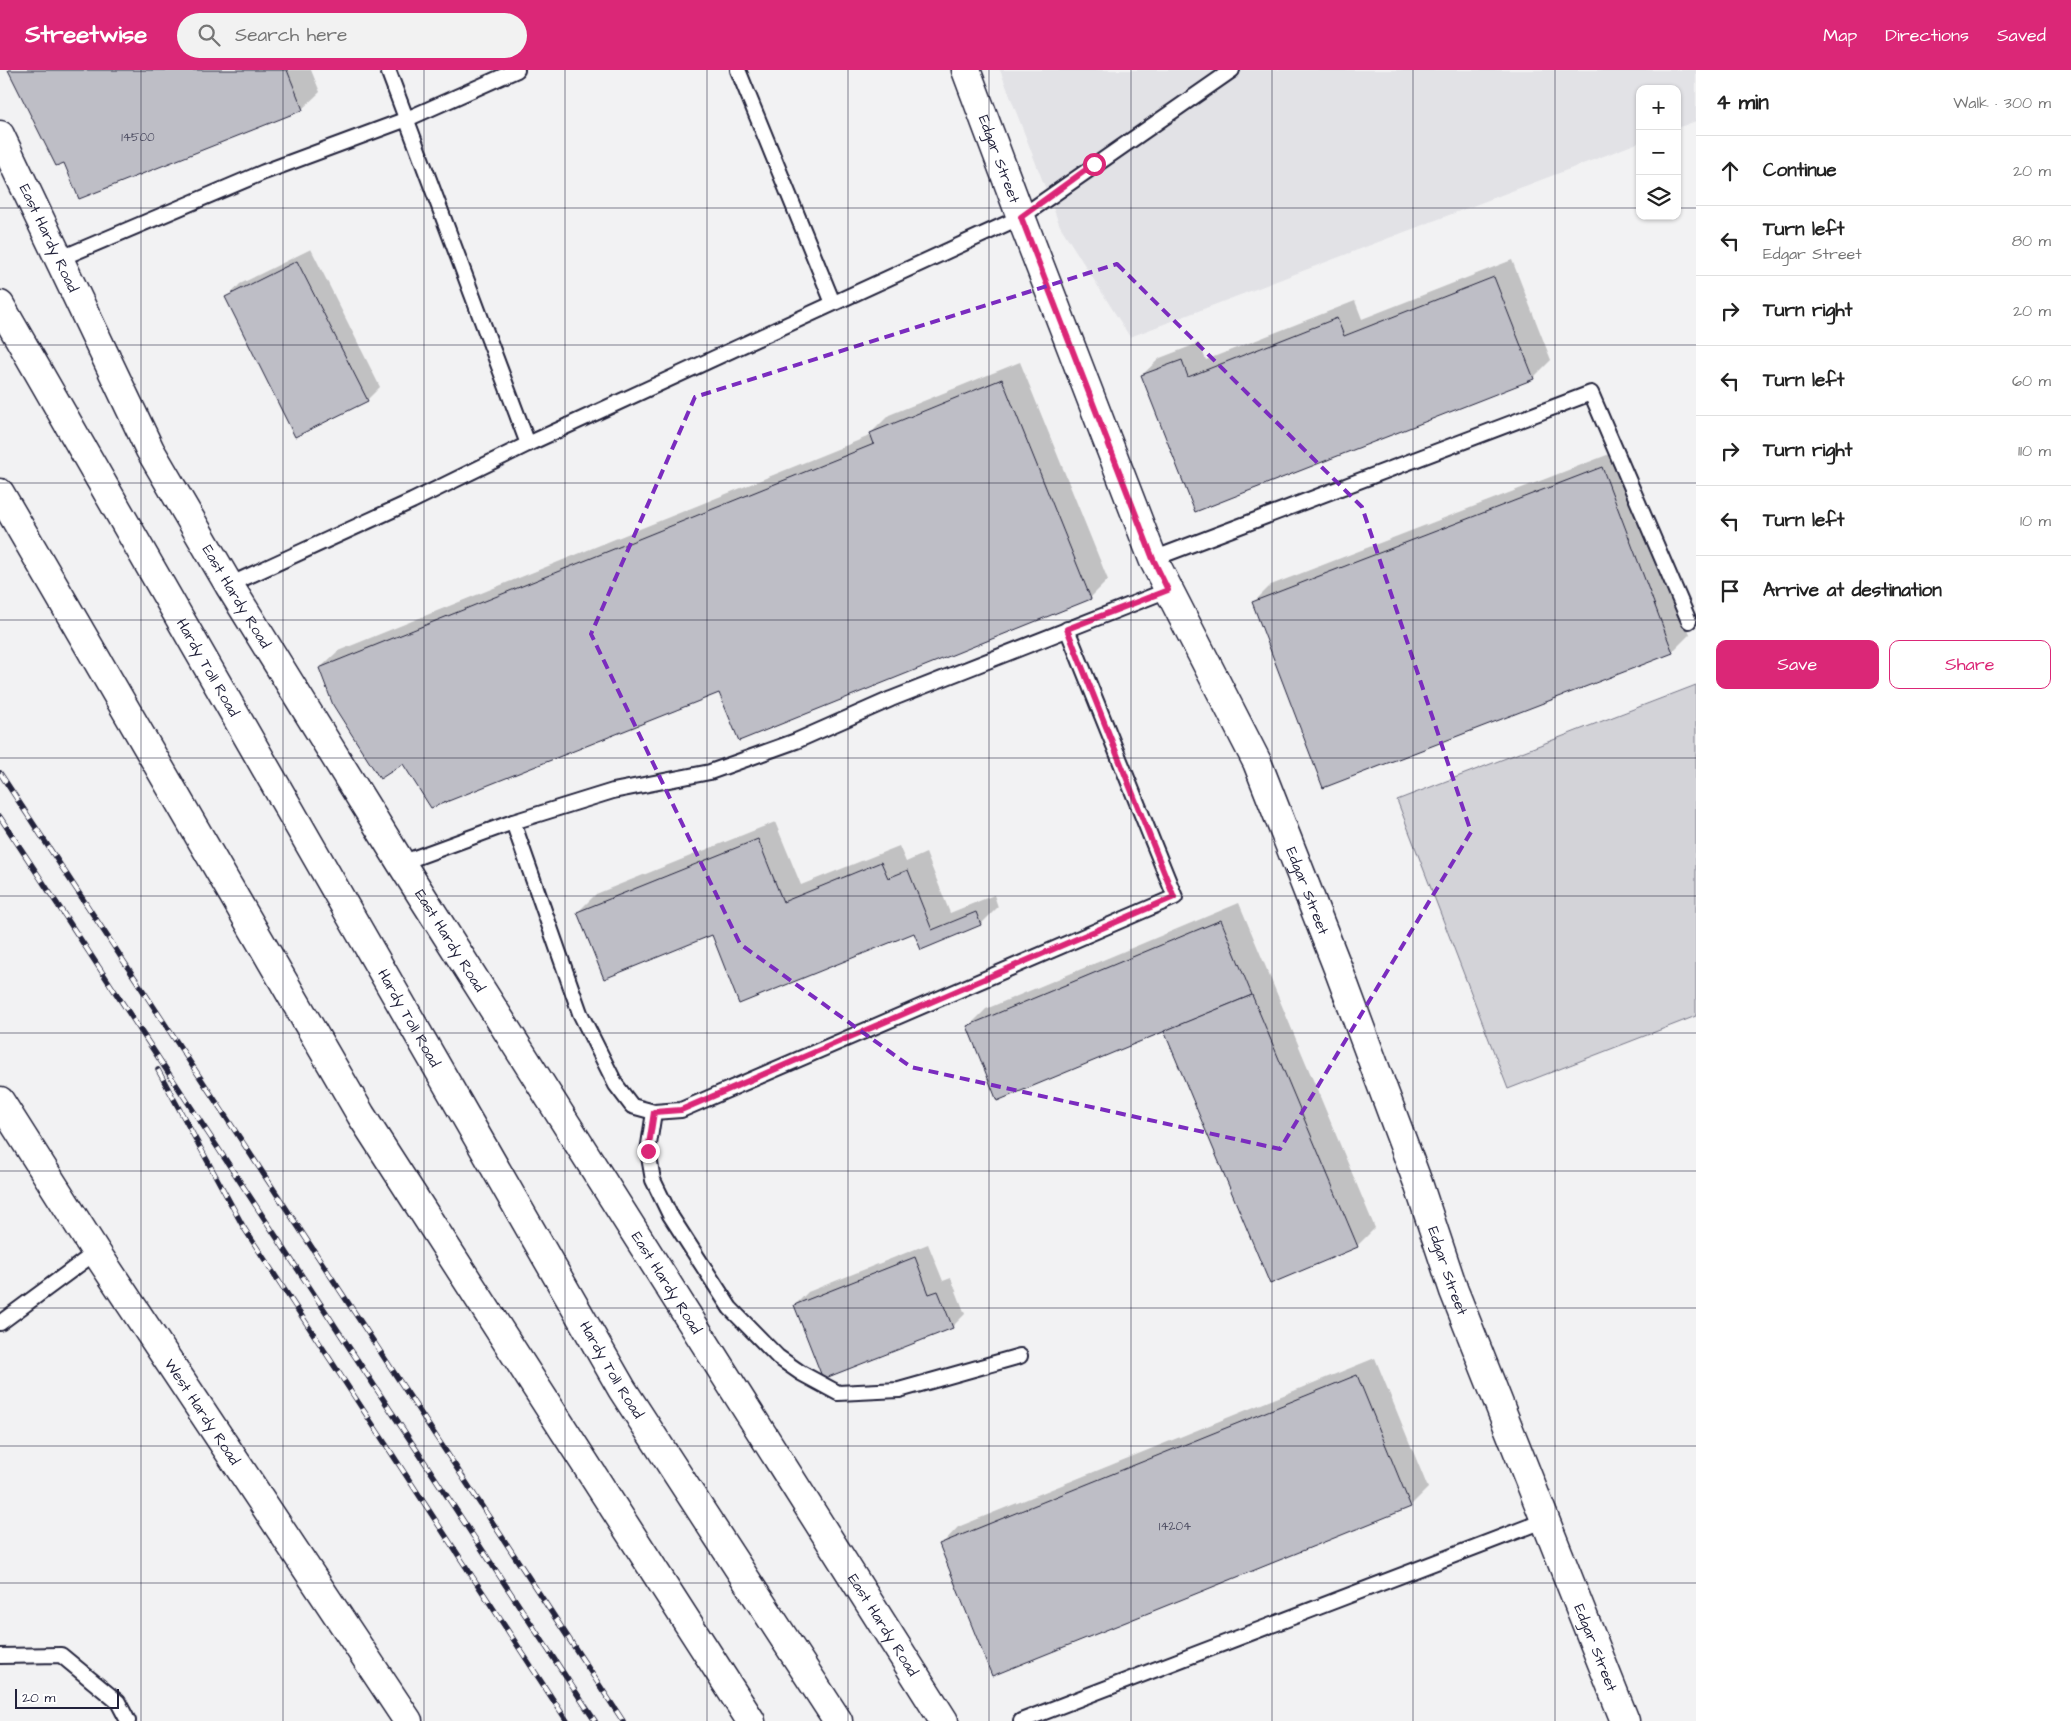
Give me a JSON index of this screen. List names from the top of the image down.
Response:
{
  "streets": {
    "main road": [
      "Edgar Street",
      "East Hardy Road",
      "Hardy Toll Road",
      "West Hardy Road"
    ]
  },
  "house_numbers": ["14500", "14204"],
  "scale_bar": "20 m",
  "page": {
    "header": "Streetwise",
    "search": "Search here",
    "nav": ["Map", "Directions", "Saved"],
    "heading": ["4 min", "Walk · 300 m"],
    "map_buttons": ["+", "−"],
    "list": [
      ["Continue", "20 m"],
      ["Turn left", "Edgar Street", "80 m"],
      ["Turn right", "20 m"],
      ["Turn left", "60 m"],
      ["Turn right", "110 m"],
      ["Turn left", "10 m"],
      "Arrive at destination"
    ],
    "buttons": ["Save", "Share"],
    "scale": "20 m"
  }
}
